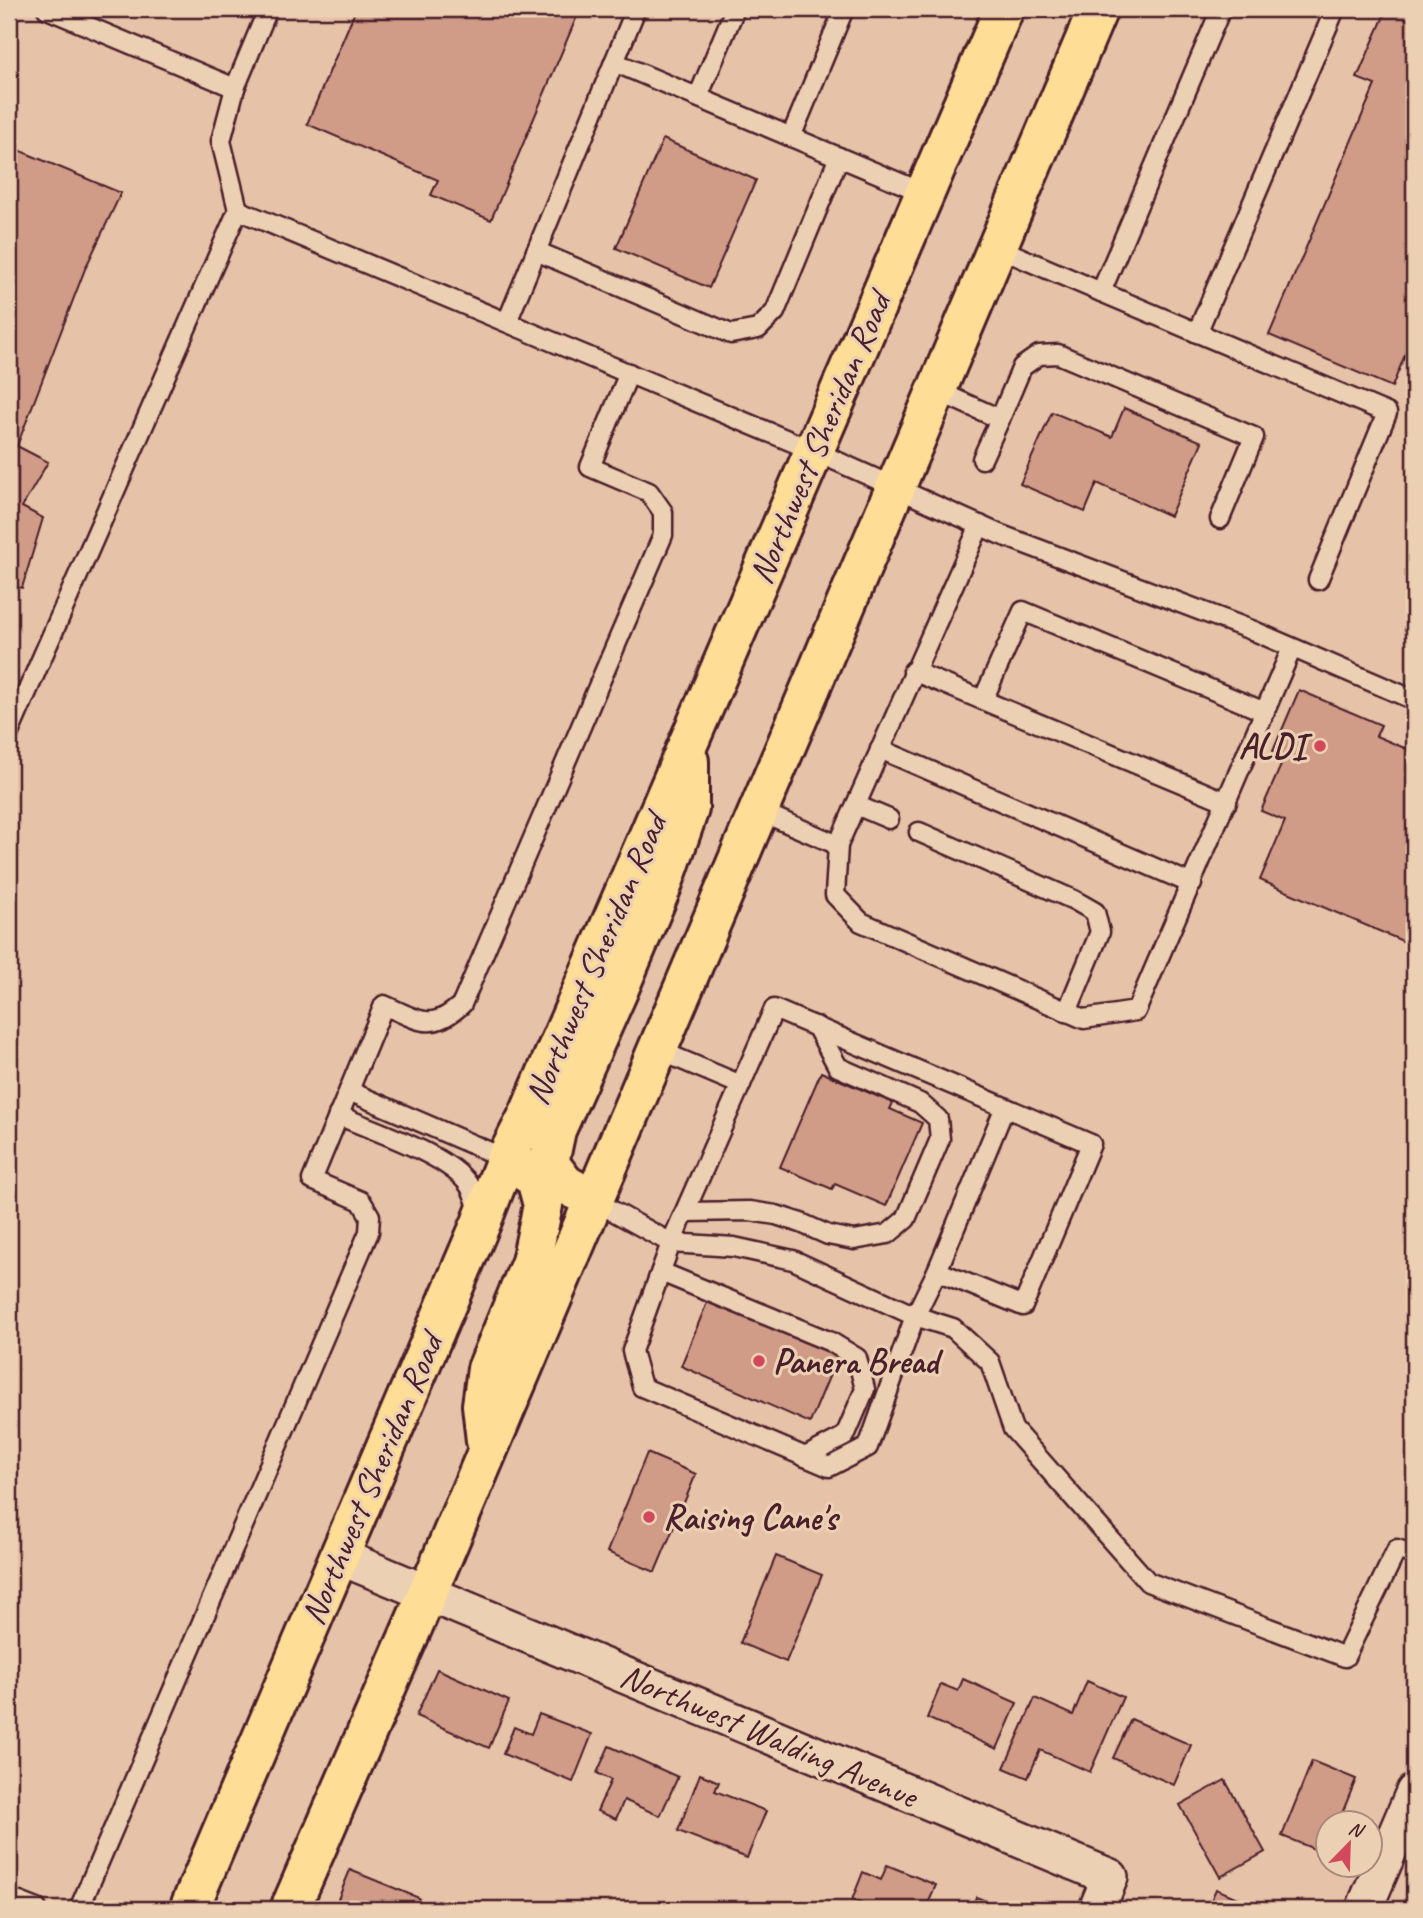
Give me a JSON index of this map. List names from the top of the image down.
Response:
{
  "streets": {
    "main road": ["Northwest Sheridan Road"],
    "street": ["Northwest Walding Avenue"]
  },
  "crossings": [
    ["Northwest Sheridan Road", "Northwest Walding Avenue"]
  ],
  "places": ["ALDI", "Panera Bread", "Raising Cane's"],
  "north": "top right"
}
